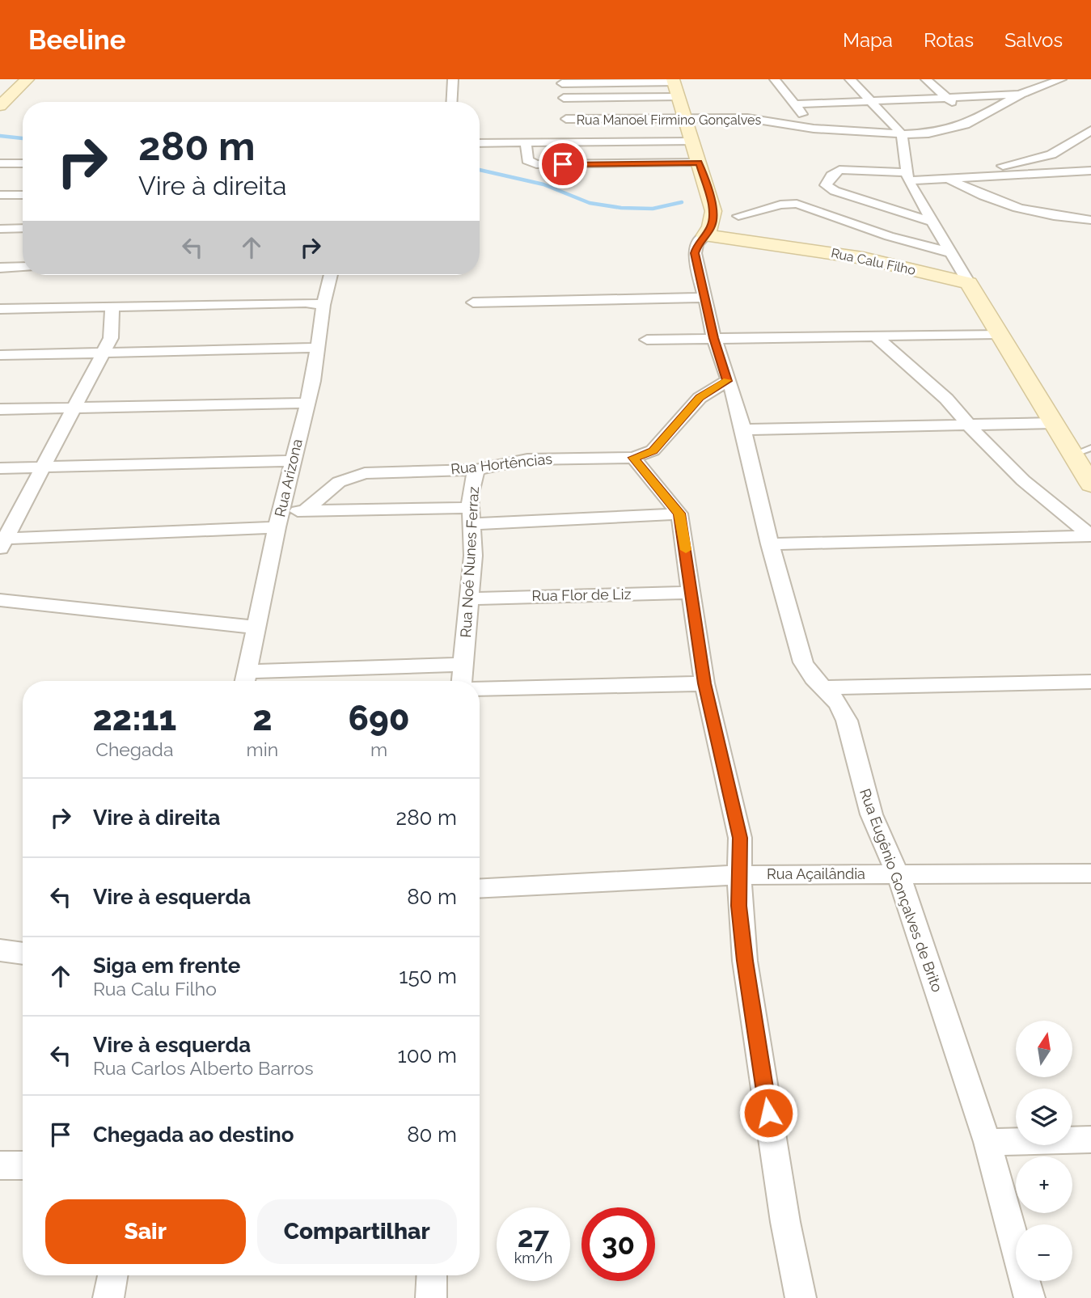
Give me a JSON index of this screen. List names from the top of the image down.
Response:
{
  "streets": {
    "street": [
      "Rua Manoel Firmino Gonçalves",
      "Rua Calu Filho",
      "Rua Hortências",
      "Rua Arizona",
      "Rua Noé Nunes Ferraz",
      "Rua Flor de Liz",
      "Rua Açailândia",
      "Rua Eugênio Gonçalves de Brito"
    ]
  },
  "crossings": [
    ["Rua Calu Filho", "Rua Eugênio Gonçalves de Brito"],
    ["Rua Hortências", "Rua Noé Nunes Ferraz"],
    ["Rua Noé Nunes Ferraz", "Rua Flor de Liz"],
    ["Rua Açailândia", "Rua Eugênio Gonçalves de Brito"]
  ],
  "north": "top",
  "page": {
    "header": "Beeline",
    "nav": ["Mapa", "Rotas", "Salvos"],
    "turn": ["280 m", "Vire à direita"],
    "eta": [
      "22:11",
      "Chegada",
      "2",
      "min",
      "690",
      "m"
    ],
    "list": [
      {
        "name": "Vire à direita",
        "value": "280 m"
      },
      {
        "name": "Vire à esquerda",
        "value": "80 m"
      },
      {
        "name": "Siga em frente",
        "note": "Rua Calu Filho",
        "value": "150 m"
      },
      {
        "name": "Vire à esquerda",
        "note": "Rua Carlos Alberto Barros",
        "value": "100 m"
      },
      {
        "name": "Chegada ao destino",
        "value": "80 m"
      }
    ],
    "map_buttons": ["+", "−"],
    "buttons": ["Sair", "Compartilhar"],
    "speed": "27 km/h",
    "limit": "30"
  }
}
